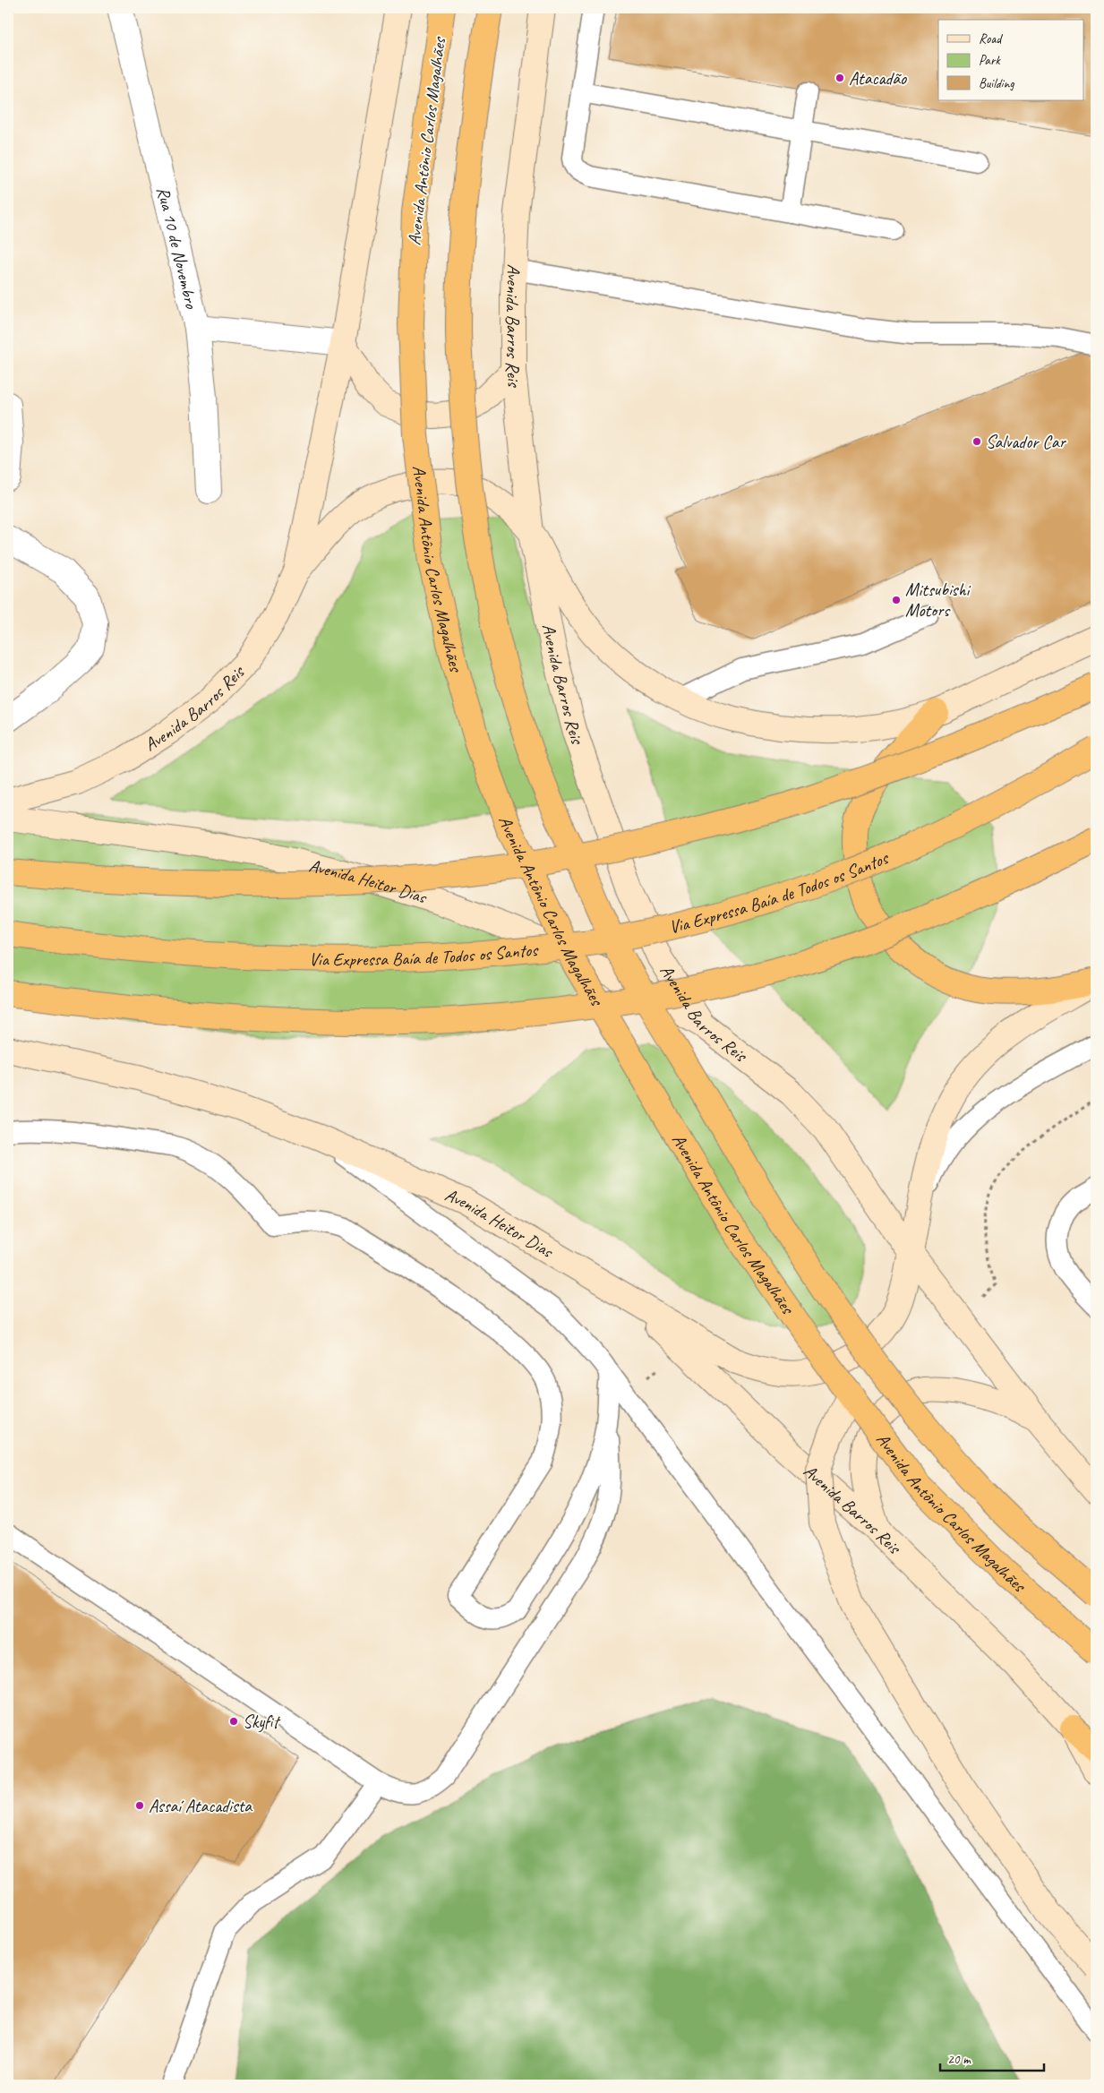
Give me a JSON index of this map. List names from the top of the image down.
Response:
{
  "streets": {
    "main road": [
      "Avenida Antônio Carlos Magalhães",
      "Avenida Barros Reis",
      "Avenida Heitor Dias",
      "Via Expressa Baía de Todos os Santos"
    ],
    "street": ["Rua 10 de Novembro"]
  },
  "crossings": [
    ["Avenida Barros Reis", "Avenida Heitor Dias"]
  ],
  "places": [
    "Atacadão",
    "Salvador Car",
    "Mitsubishi Motors",
    "Skyfit",
    "Assaí Atacadista"
  ],
  "legend": ["Road", "Park", "Building"],
  "scale_bar": "20 m"
}
